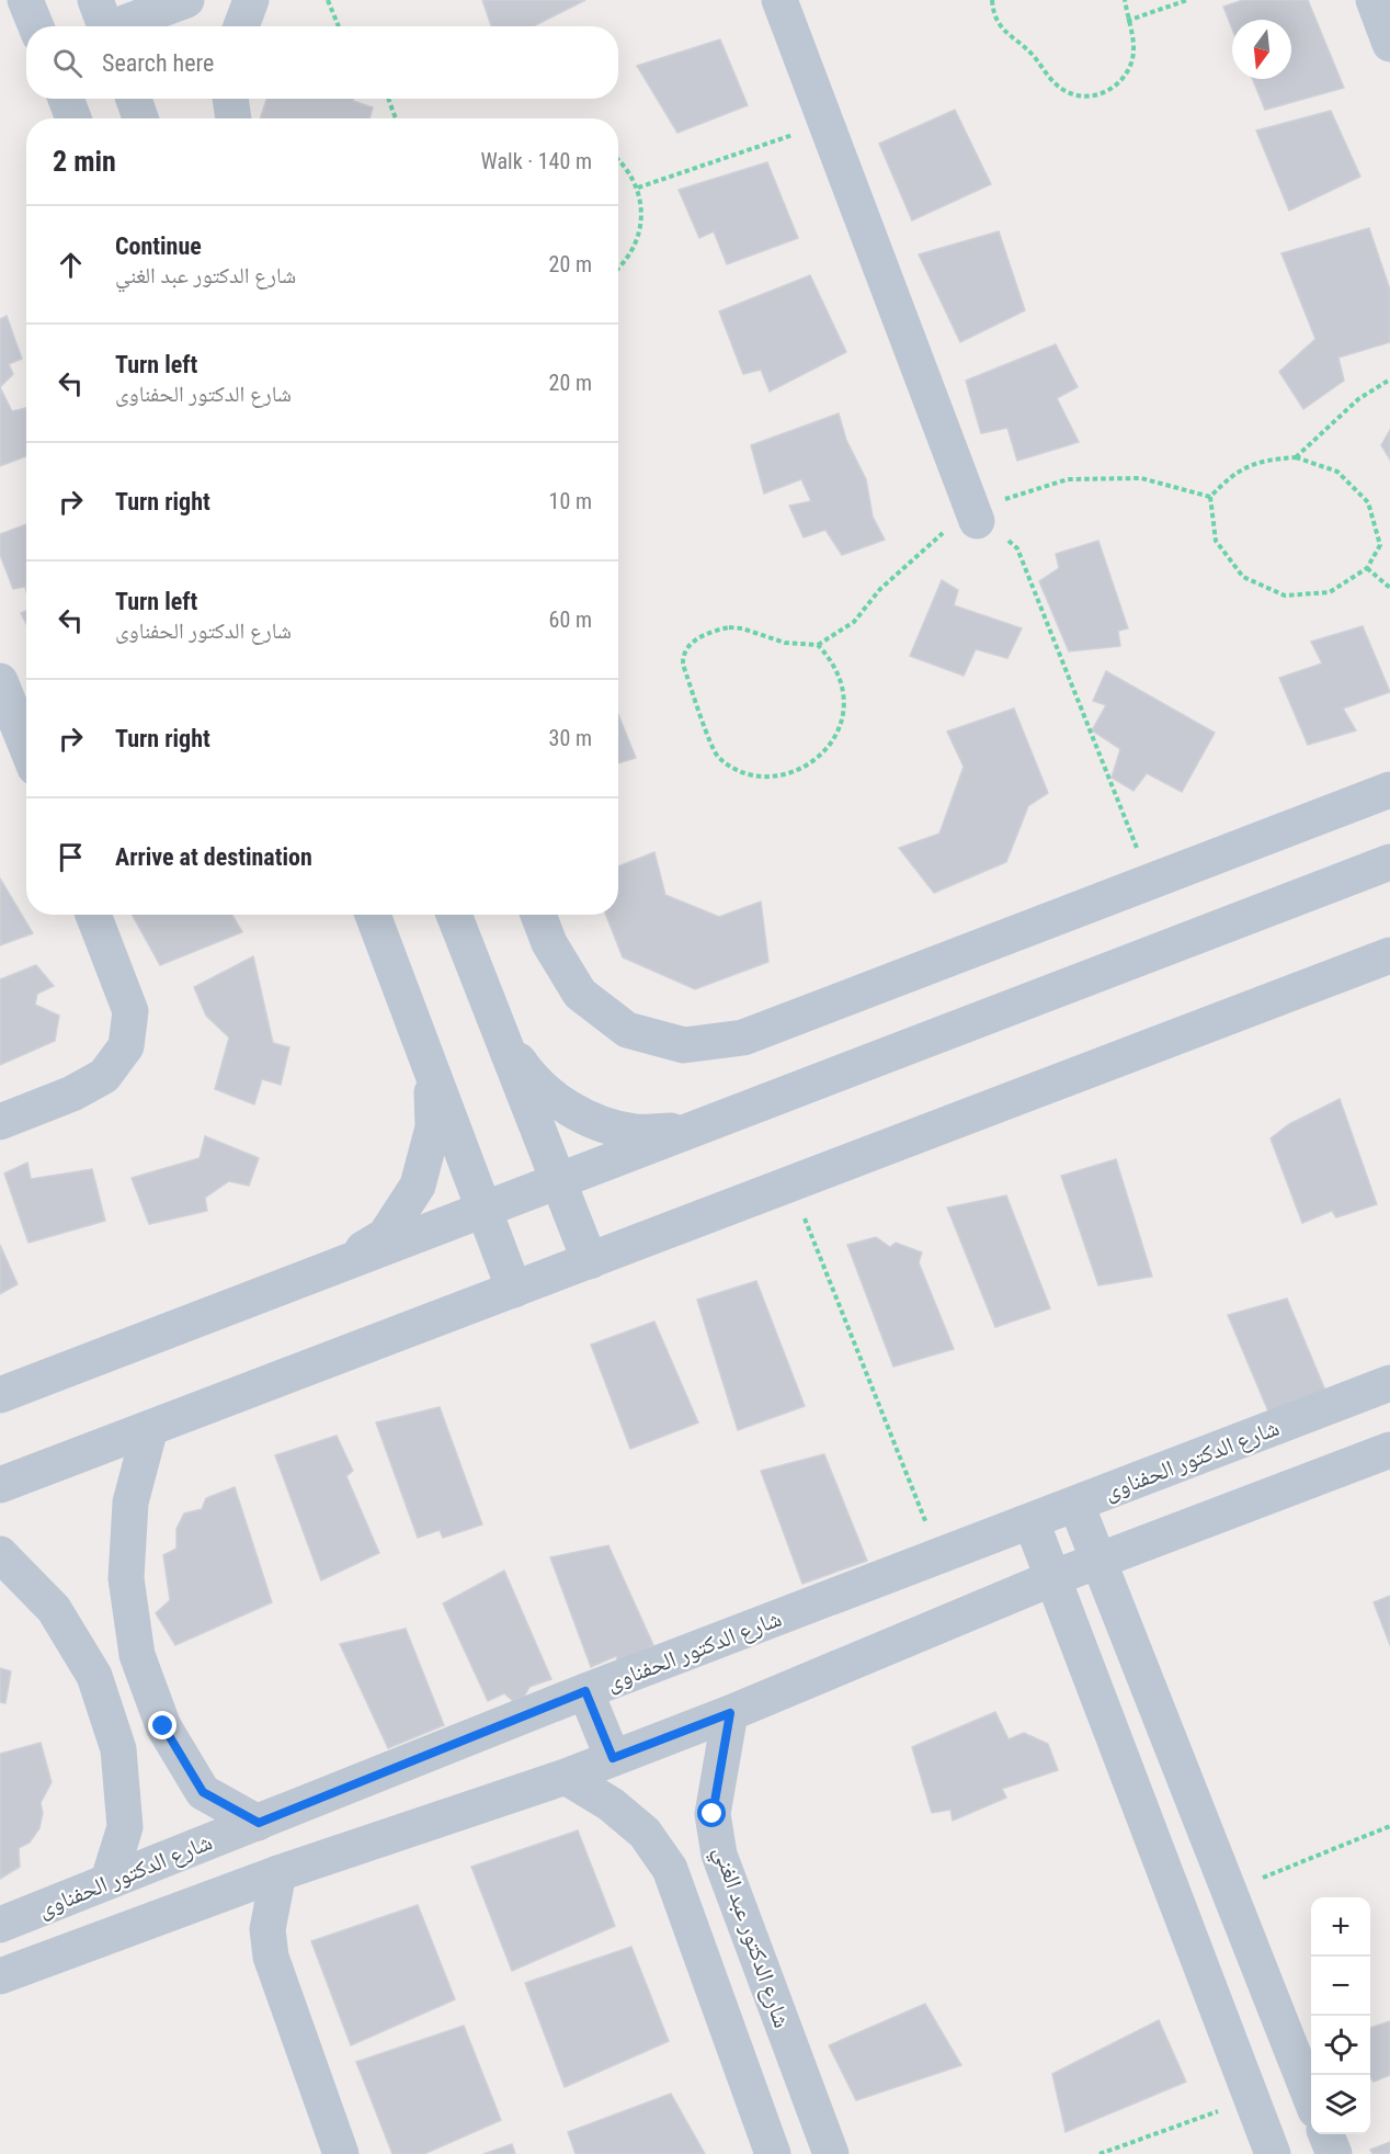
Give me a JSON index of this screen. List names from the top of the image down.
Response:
{
  "streets": {
    "street": ["شارع الدكتور الحفناوى", "شارع الدكتور عبد الغني"]
  },
  "north": "bottom",
  "page": {
    "search": "Search here",
    "heading": ["2 min", "Walk · 140 m"],
    "list": [
      ["Continue", "شارع الدكتور عبد الغني", "20 m"],
      ["Turn left", "شارع الدكتور الحفناوى", "20 m"],
      ["Turn right", "10 m"],
      ["Turn left", "شارع الدكتور الحفناوى", "60 m"],
      ["Turn right", "30 m"],
      "Arrive at destination"
    ],
    "map_buttons": ["+", "−"]
  }
}
